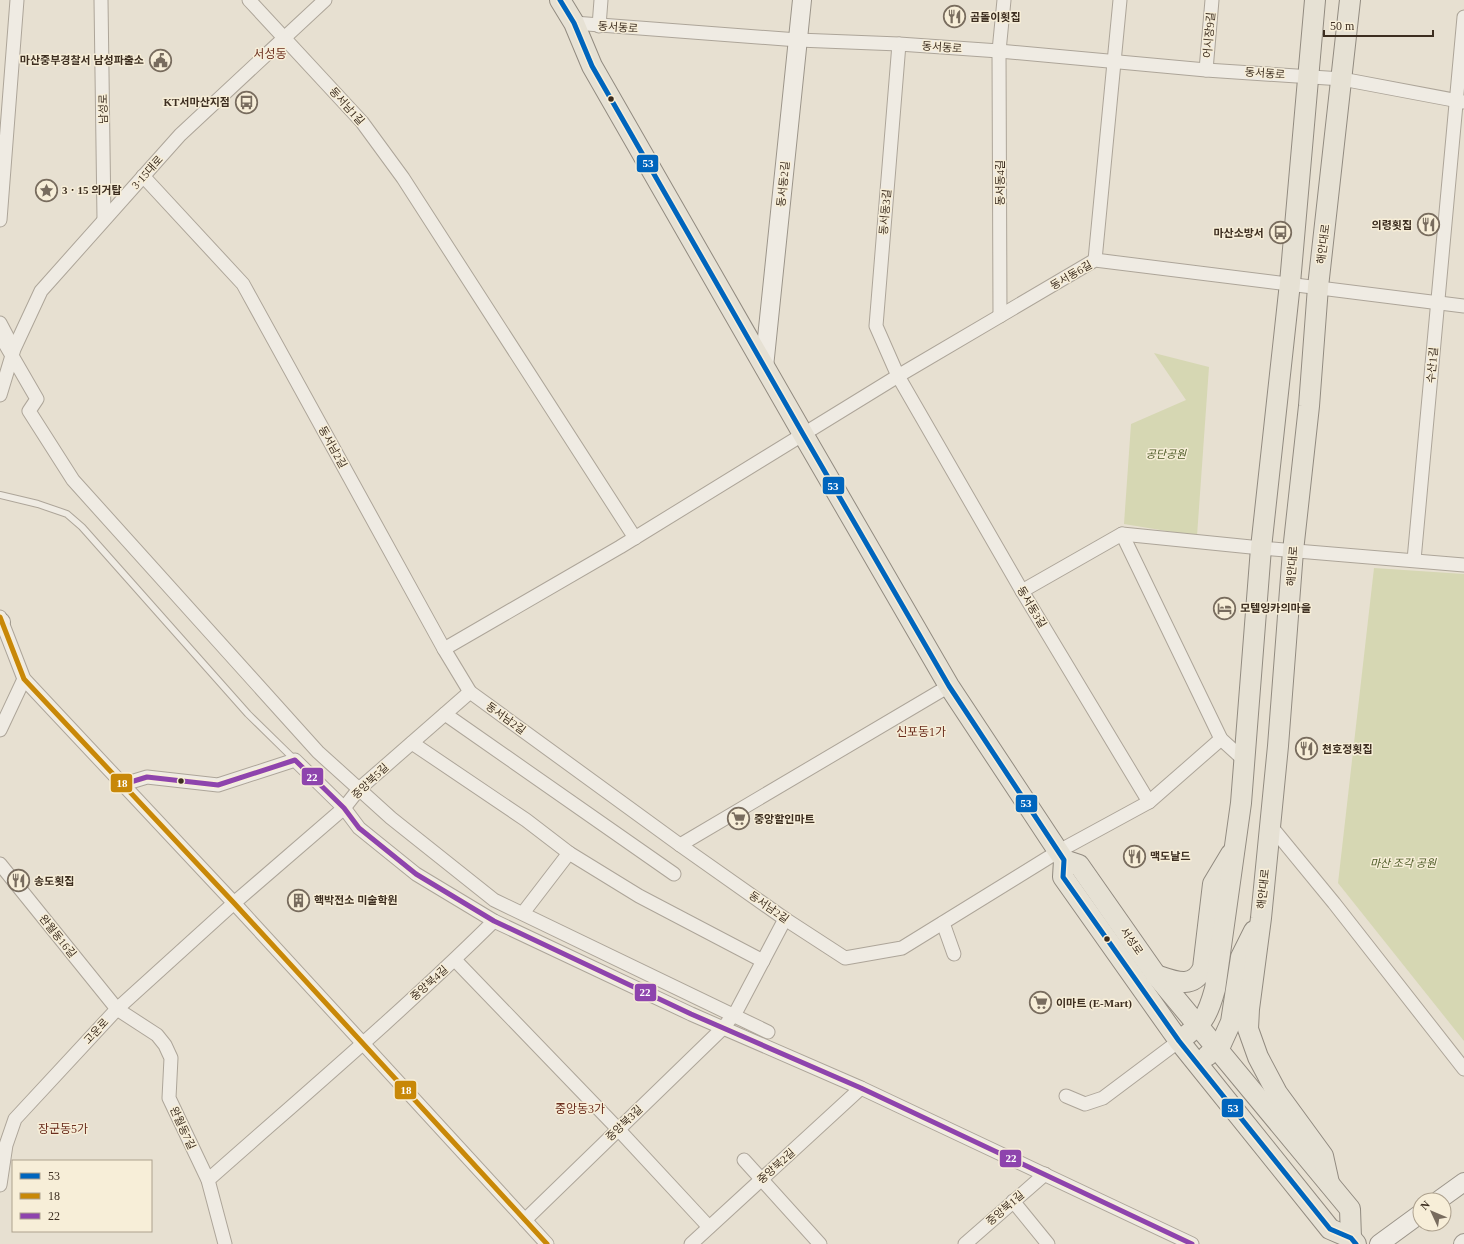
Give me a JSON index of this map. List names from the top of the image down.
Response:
{
  "streets": {
    "main road": ["동서동2길", "해안대로", "서성로"],
    "street": [
      "동서동로",
      "어시장9길",
      "동서남1길",
      "남성로",
      "3·15대로",
      "동서동4길",
      "동서동3길",
      "동서동6길",
      "수산1길",
      "동서남2길",
      "중앙북5길",
      "완월동16길",
      "중앙북4길",
      "고운로",
      "중앙북3길",
      "완월동7길",
      "중앙북2길",
      "중앙북1길"
    ]
  },
  "crossings": [
    ["동서동로", "어시장9길"],
    ["동서동로", "동서동4길"],
    ["동서동로", "동서동2길"],
    ["동서동로", "동서동3길"],
    ["동서동로", "해안대로"],
    ["동서동로", "수산1길"],
    ["동서남1길", "3·15대로"],
    ["동서남1길", "동서동6길"],
    ["남성로", "3·15대로"],
    ["3·15대로", "동서남2길"],
    ["동서동4길", "동서동6길"],
    ["동서동3길", "동서동6길"],
    ["해안대로", "동서동6길"],
    ["해안대로", "서성로"],
    ["동서동6길", "수산1길"],
    ["동서동6길", "동서남2길"],
    ["동서남2길", "중앙북5길"],
    ["동서남2길", "서성로"],
    ["동서남2길", "중앙북3길"],
    ["중앙북5길", "고운로"],
    ["완월동16길", "고운로"],
    ["완월동16길", "완월동7길"],
    ["중앙북4길", "완월동7길"],
    ["고운로", "완월동7길"]
  ],
  "districts": [
    "서성동",
    "신포동1가",
    "중앙동3가",
    "장군동5가"
  ],
  "parks": ["공단공원", "마산 조각 공원"],
  "places": {
    "restaurant": [
      "곰돌이횟집",
      "의령횟집",
      "천호정횟집",
      "맥도날드",
      "송도횟집"
    ],
    "public building": ["마산중부경찰서 남성파출소"],
    "bus stop": ["KT서마산지점", "마산소방서"],
    "place": ["3ㆍ15 의거탑"],
    "hotel": ["모텔잉카의마을"],
    "supermarket": ["중앙할인마트", "이마트 (E-Mart)"],
    "building": ["핵박전소 미술학원"]
  },
  "lines": ["transit line 53", "transit line 18", "transit line 22"],
  "legend": ["53", "18", "22"],
  "scale_bar": "50 m",
  "north": "top left"
}
